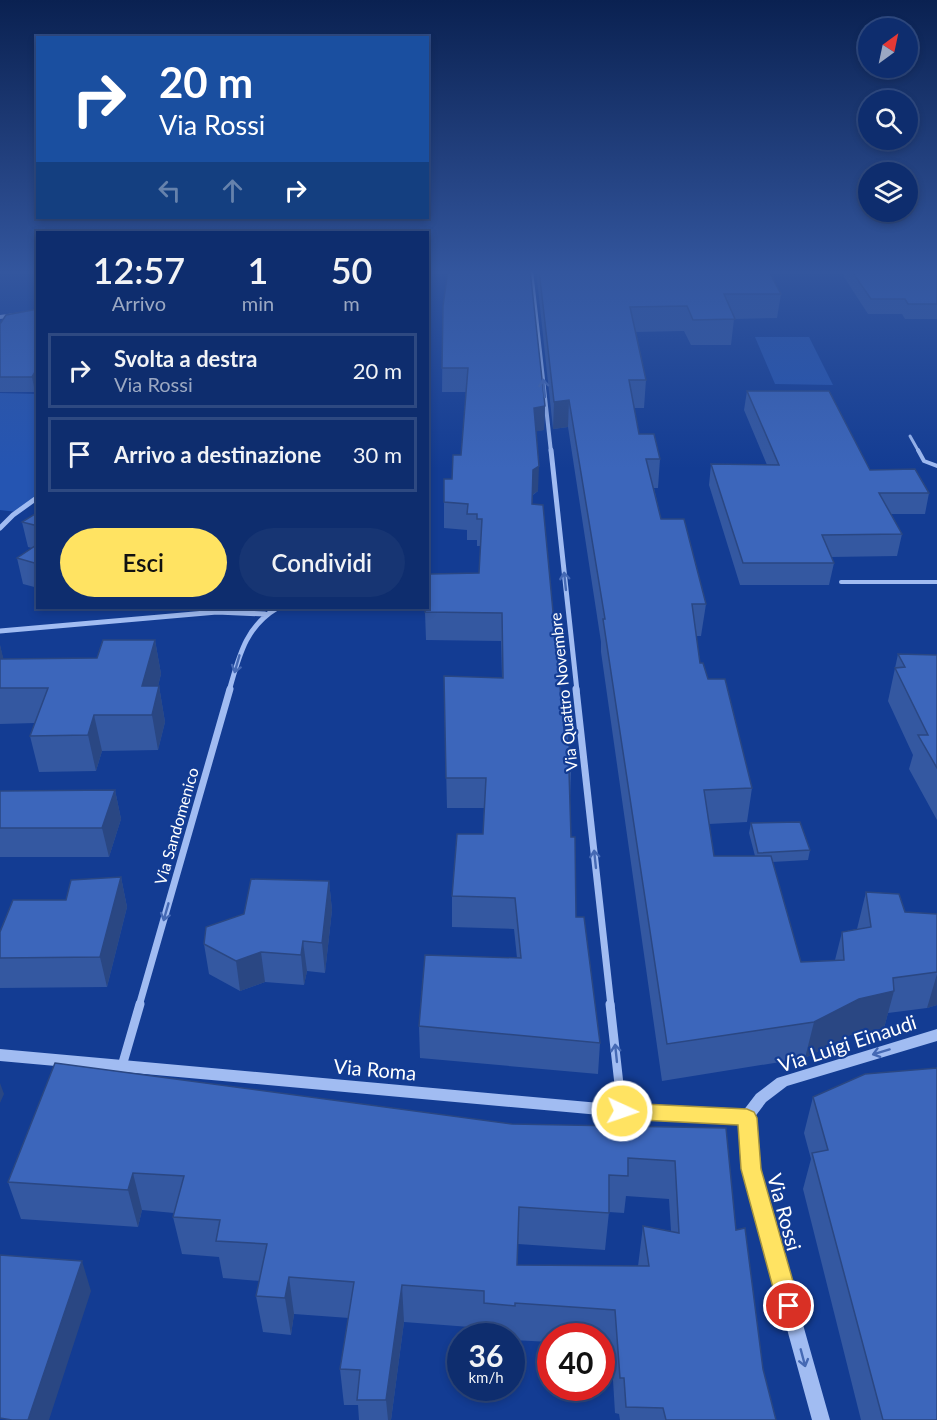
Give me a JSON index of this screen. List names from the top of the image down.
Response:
{
  "streets": {
    "street": [
      "Via Quattro Novembre",
      "Via Sandomenico",
      "Via Luigi Einaudi",
      "Via Roma",
      "Via Rossi"
    ]
  },
  "crossings": [
    ["Via Quattro Novembre", "Via Roma"],
    ["Via Sandomenico", "Via Roma"],
    ["Via Luigi Einaudi", "Via Roma"],
    ["Via Luigi Einaudi", "Via Rossi"],
    ["Via Roma", "Via Rossi"]
  ],
  "one_way": [
    "Via Quattro Novembre",
    "Via Sandomenico",
    "Via Luigi Einaudi",
    "Via Rossi"
  ],
  "north": "top right",
  "page": {
    "turn": ["20 m", "Via Rossi"],
    "eta": [
      "12:57",
      "Arrivo",
      "1",
      "min",
      "50",
      "m"
    ],
    "list": [
      {
        "name": "Svolta a destra",
        "note": "Via Rossi",
        "value": "20 m"
      },
      {
        "name": "Arrivo a destinazione",
        "value": "30 m"
      }
    ],
    "buttons": ["Esci", "Condividi"],
    "speed": "36 km/h",
    "limit": "40"
  }
}
